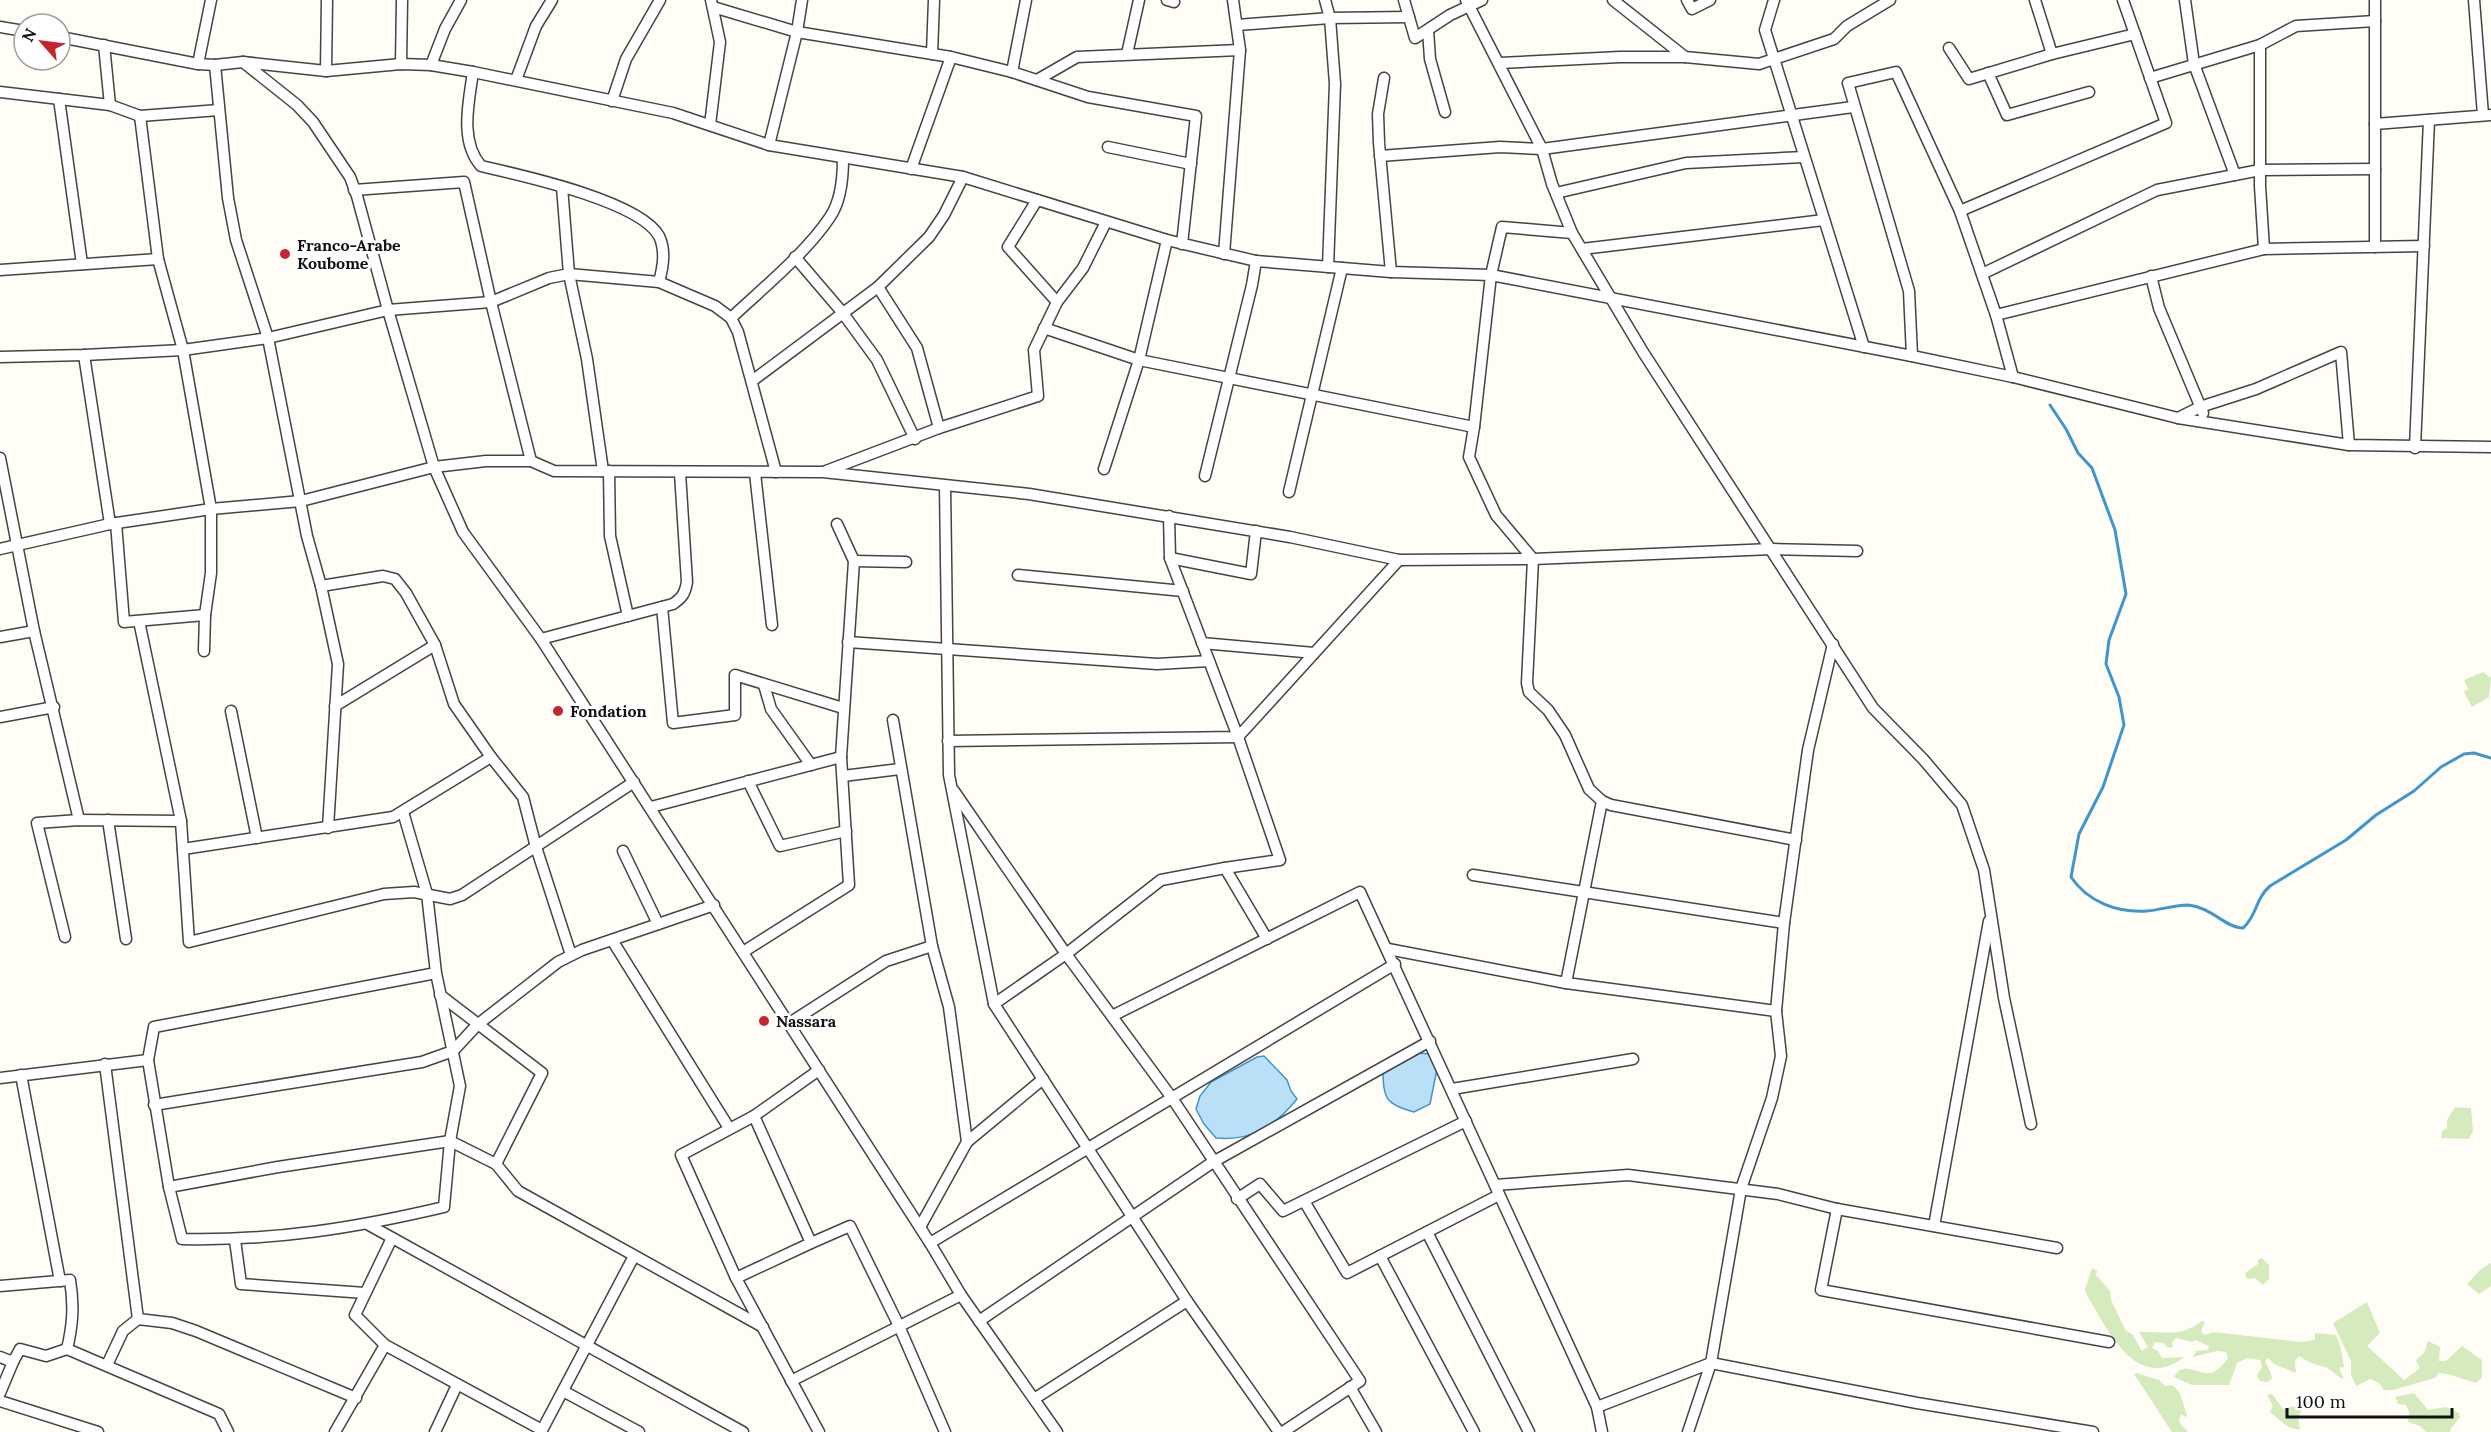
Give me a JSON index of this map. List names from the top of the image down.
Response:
{
  "places": ["Franco-Arabe Koubome", "Fondation", "Nassara"],
  "scale_bar": "100 m",
  "north": "top left"
}
